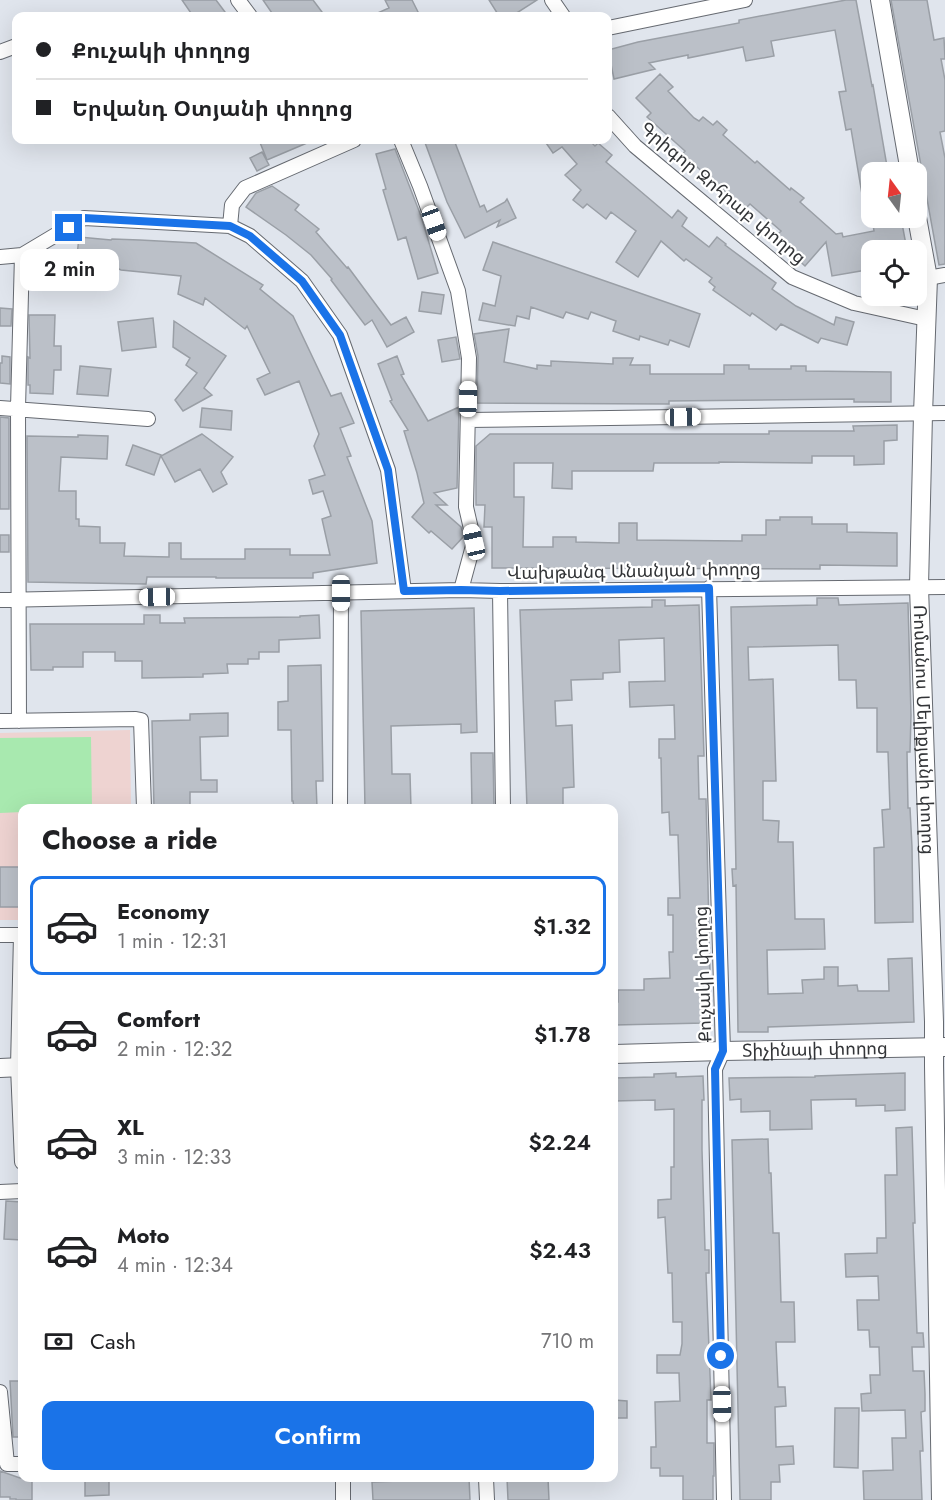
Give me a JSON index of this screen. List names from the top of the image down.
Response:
{
  "streets": {
    "street": [
      "Գրիգոր Զոհրաբ փողոց",
      "Վախթանգ Անանյան փողոց",
      "Ռոմանոս Մելիքյանի փողոց",
      "Քուչակի փողոց",
      "Տիչինայի փողոց"
    ]
  },
  "crossings": [
    ["Գրիգոր Զոհրաբ փողոց", "Ռոմանոս Մելիքյանի փողոց"],
    ["Վախթանգ Անանյան փողոց", "Ռոմանոս Մելիքյանի փողոց"],
    ["Վախթանգ Անանյան փողոց", "Քուչակի փողոց"],
    ["Ռոմանոս Մելիքյանի փողոց", "Տիչինայի փողոց"],
    ["Քուչակի փողոց", "Տիչինայի փողոց"]
  ],
  "north": "top",
  "page": {
    "banner": ["Քուչակի փողոց", "Երվանդ Օտյանի փողոց"],
    "bubble": "2 min",
    "heading": "Choose a ride",
    "list": [
      {
        "name": "Economy",
        "note": "1 min · 12:31",
        "value": "$1.32"
      },
      {
        "name": "Comfort",
        "note": "2 min · 12:32",
        "value": "$1.78"
      },
      {
        "name": "XL",
        "note": "3 min · 12:33",
        "value": "$2.24"
      },
      {
        "name": "Moto",
        "note": "4 min · 12:34",
        "value": "$2.43"
      }
    ],
    "pay": ["Cash", "710 m"],
    "buttons": "Confirm"
  }
}
